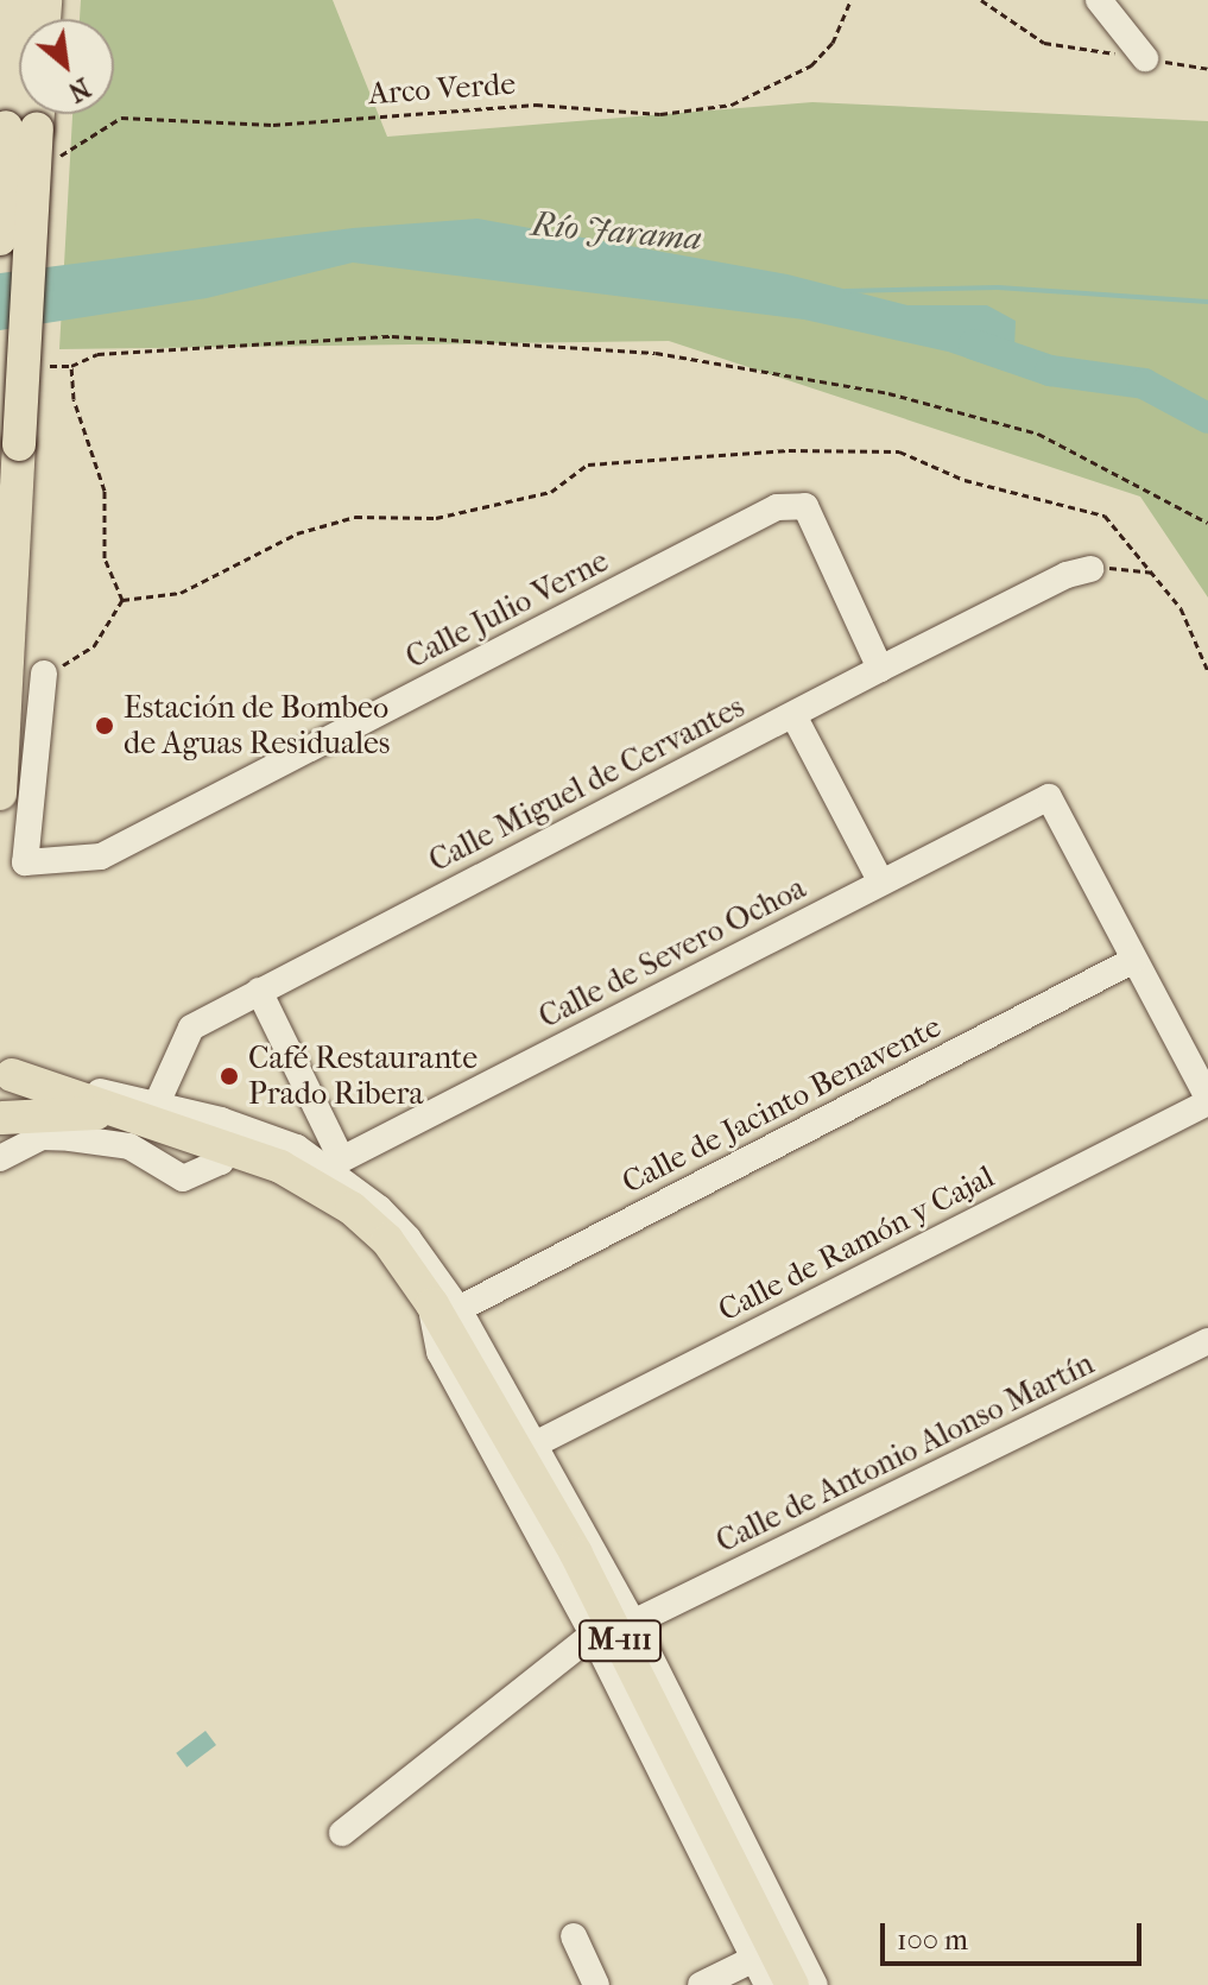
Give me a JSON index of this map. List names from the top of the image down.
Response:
{
  "streets": {
    "main road": ["M-111"],
    "street": [
      "Calle Julio Verne",
      "Calle Miguel de Cervantes",
      "Calle de Severo Ochoa",
      "Calle de Jacinto Benavente",
      "Calle de Ramón y Cajal",
      "Calle de Antonio Alonso Martín"
    ],
    "path": ["Arco Verde"]
  },
  "crossings": [
    ["Calle Julio Verne", "Calle Miguel de Cervantes"],
    ["Calle de Severo Ochoa", "Calle de Jacinto Benavente"],
    ["Calle de Jacinto Benavente", "M-111"]
  ],
  "water": ["Río Jarama"],
  "places": ["Estación de Bombeo de Aguas Residuales", "Café Restaurante Prado Ribera"],
  "scale_bar": "100 m",
  "north": "bottom right"
}
